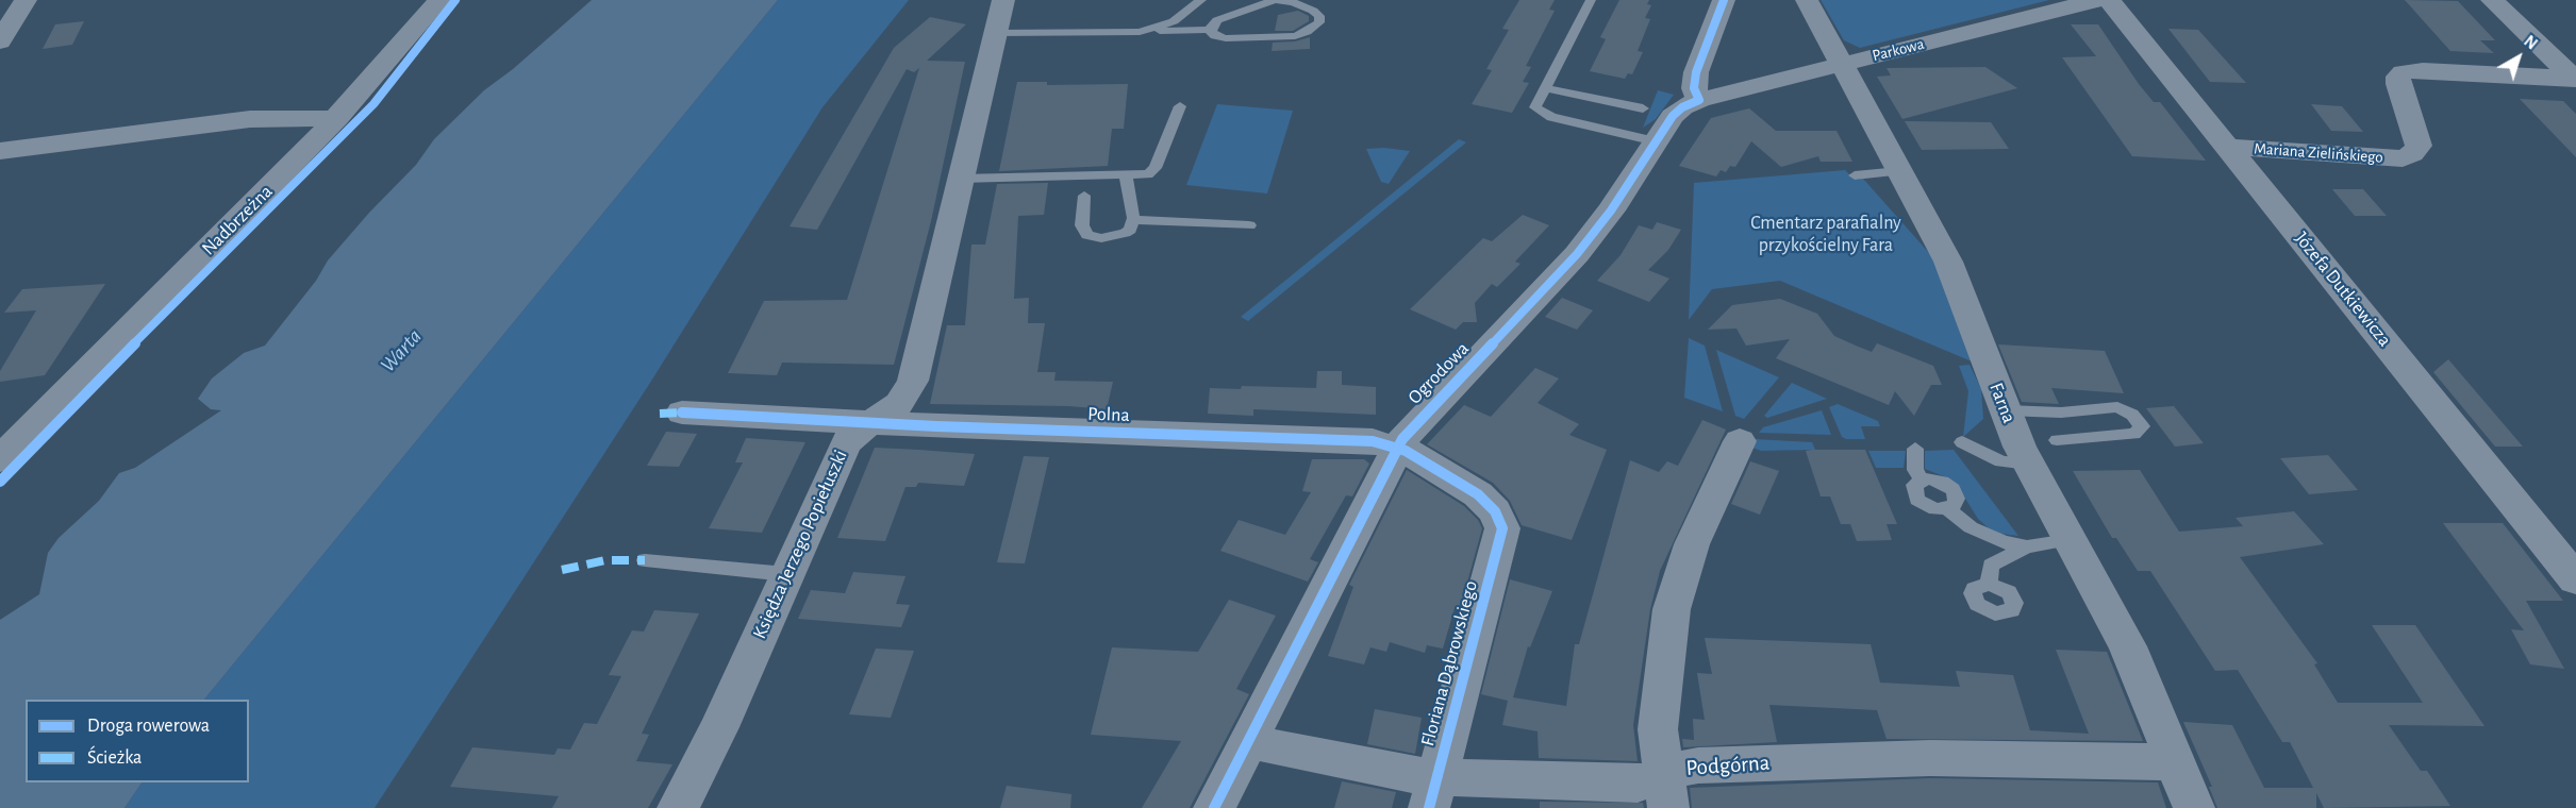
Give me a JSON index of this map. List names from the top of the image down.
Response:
{
  "streets": {
    "street": [
      "Parkowa",
      "Mariana Zielińskiego",
      "Nadbrzeżna",
      "Józefa Dutkiewicza",
      "Ogrodowa",
      "Farna",
      "Polna",
      "Księdza Jerzego Popiełuszki",
      "Floriana Dąbrowskiego",
      "Podgórna"
    ]
  },
  "crossings": [
    ["Parkowa", "Ogrodowa"],
    ["Parkowa", "Farna"],
    ["Mariana Zielińskiego", "Józefa Dutkiewicza"],
    ["Ogrodowa", "Polna"],
    ["Ogrodowa", "Podgórna"],
    ["Farna", "Podgórna"],
    ["Polna", "Księdza Jerzego Popiełuszki"],
    ["Polna", "Floriana Dąbrowskiego"],
    ["Floriana Dąbrowskiego", "Podgórna"]
  ],
  "water": ["Warta"],
  "parks": ["Cmentarz parafialny przykościelny Fara"],
  "legend": ["Droga rowerowa", "Ścieżka"],
  "north": "top right"
}
